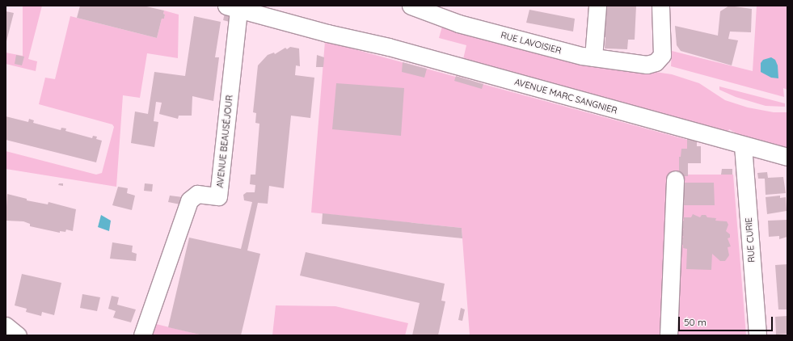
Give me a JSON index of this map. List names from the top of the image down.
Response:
{
  "streets": {
    "street": [
      "RUE LAVOISIER",
      "AVENUE MARC SANGNIER",
      "AVENUE BEAUSÉJOUR",
      "RUE CURIE"
    ]
  },
  "crossings": [
    ["AVENUE MARC SANGNIER", "AVENUE BEAUSÉJOUR"],
    ["AVENUE MARC SANGNIER", "RUE CURIE"]
  ],
  "scale_bar": "50 m"
}
